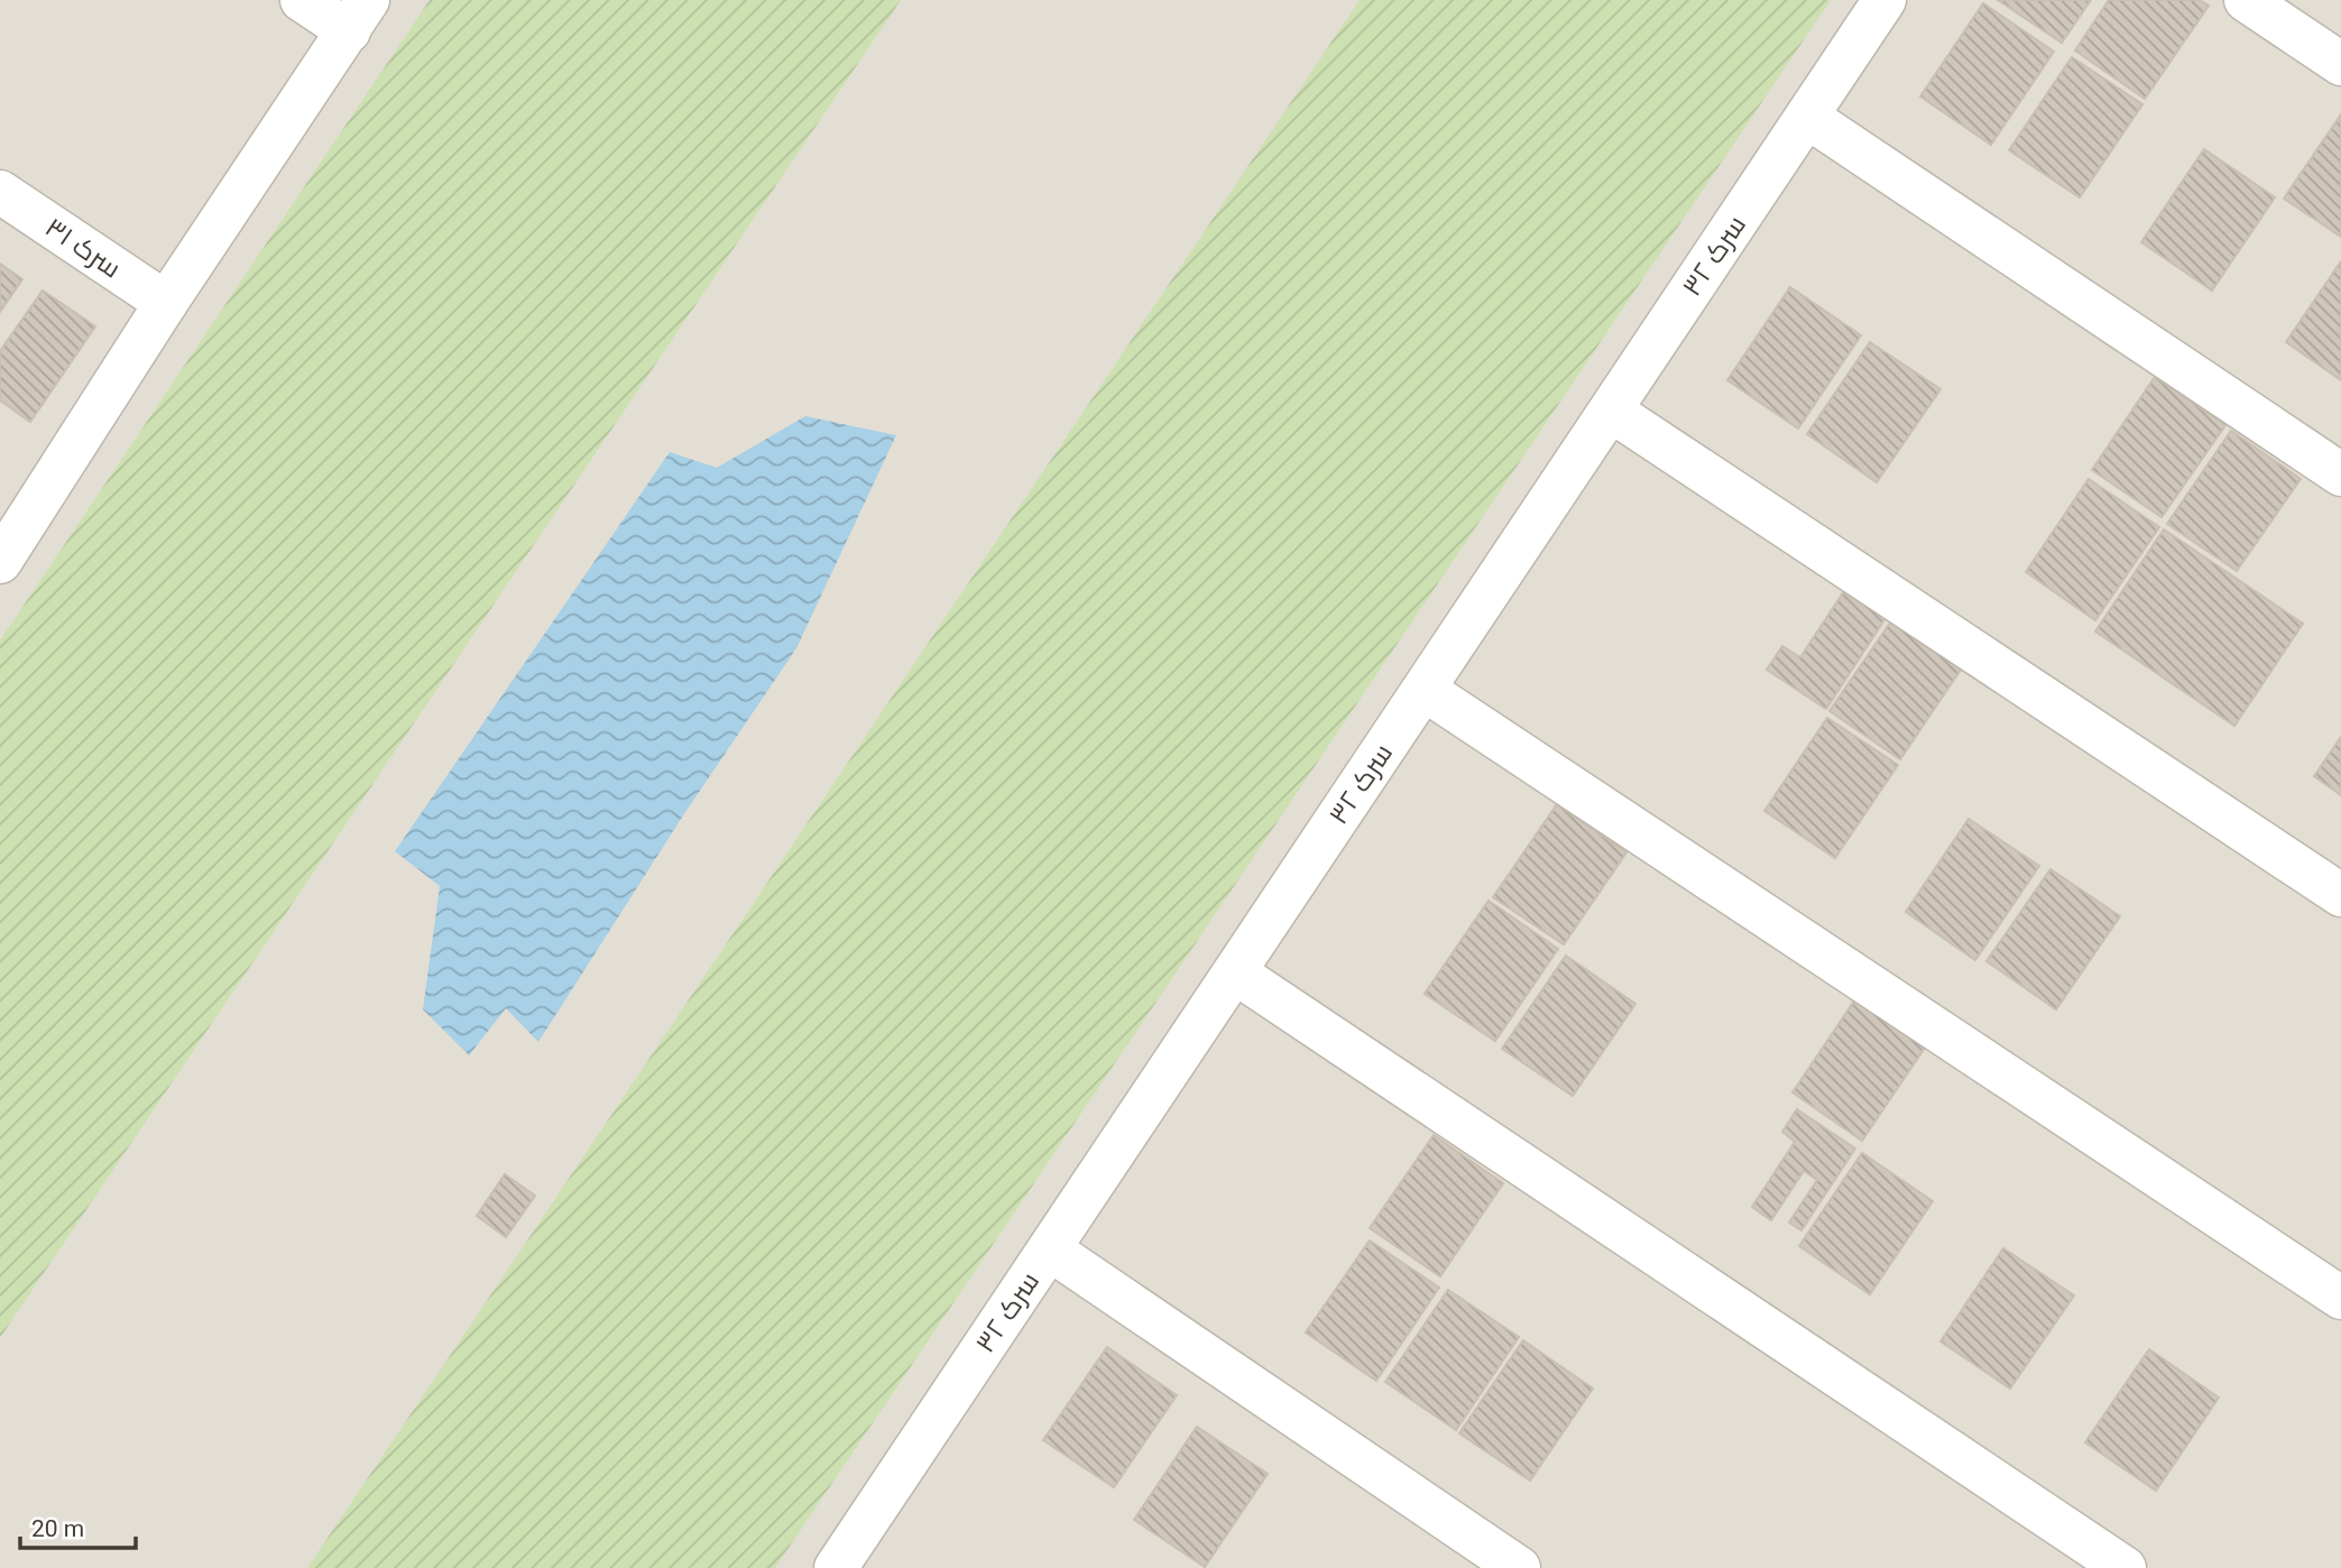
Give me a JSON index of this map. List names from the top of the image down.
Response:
{
  "streets": {
    "street": ["سرک ۳۱", "سرک ۳۲"]
  },
  "scale_bar": "20 m"
}
